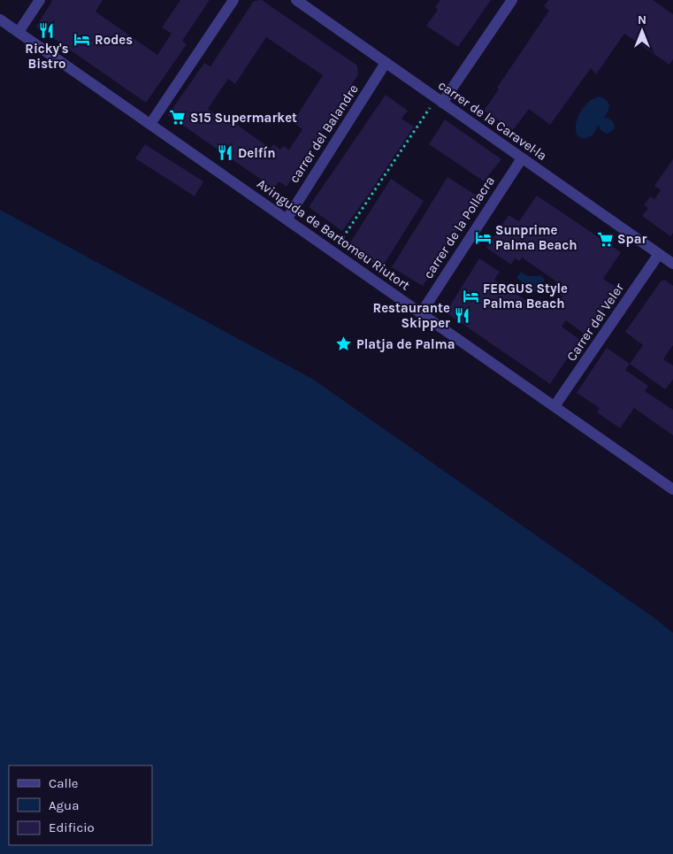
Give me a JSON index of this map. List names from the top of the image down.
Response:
{
  "streets": {
    "street": [
      "carrer de la Caravel·la",
      "carrer del Balandre",
      "carrer de la Pollacra",
      "Avinguda de Bartomeu Riutort",
      "Carrer del Veler"
    ]
  },
  "crossings": [
    ["carrer de la Caravel·la", "carrer del Balandre"],
    ["carrer de la Caravel·la", "carrer de la Pollacra"],
    ["carrer de la Caravel·la", "Carrer del Veler"],
    ["carrer del Balandre", "Avinguda de Bartomeu Riutort"],
    ["carrer de la Pollacra", "Avinguda de Bartomeu Riutort"],
    ["Avinguda de Bartomeu Riutort", "Carrer del Veler"]
  ],
  "places": {
    "restaurant": ["Ricky's Bistro", "Delfín", "Restaurante Skipper"],
    "hotel": ["Rodes", "Sunprime Palma Beach", "FERGUS Style Palma Beach"],
    "supermarket": ["S15 Supermarket", "Spar"],
    "place": ["Platja de Palma"]
  },
  "legend": ["Calle", "Agua", "Edificio"],
  "north": "top"
}
